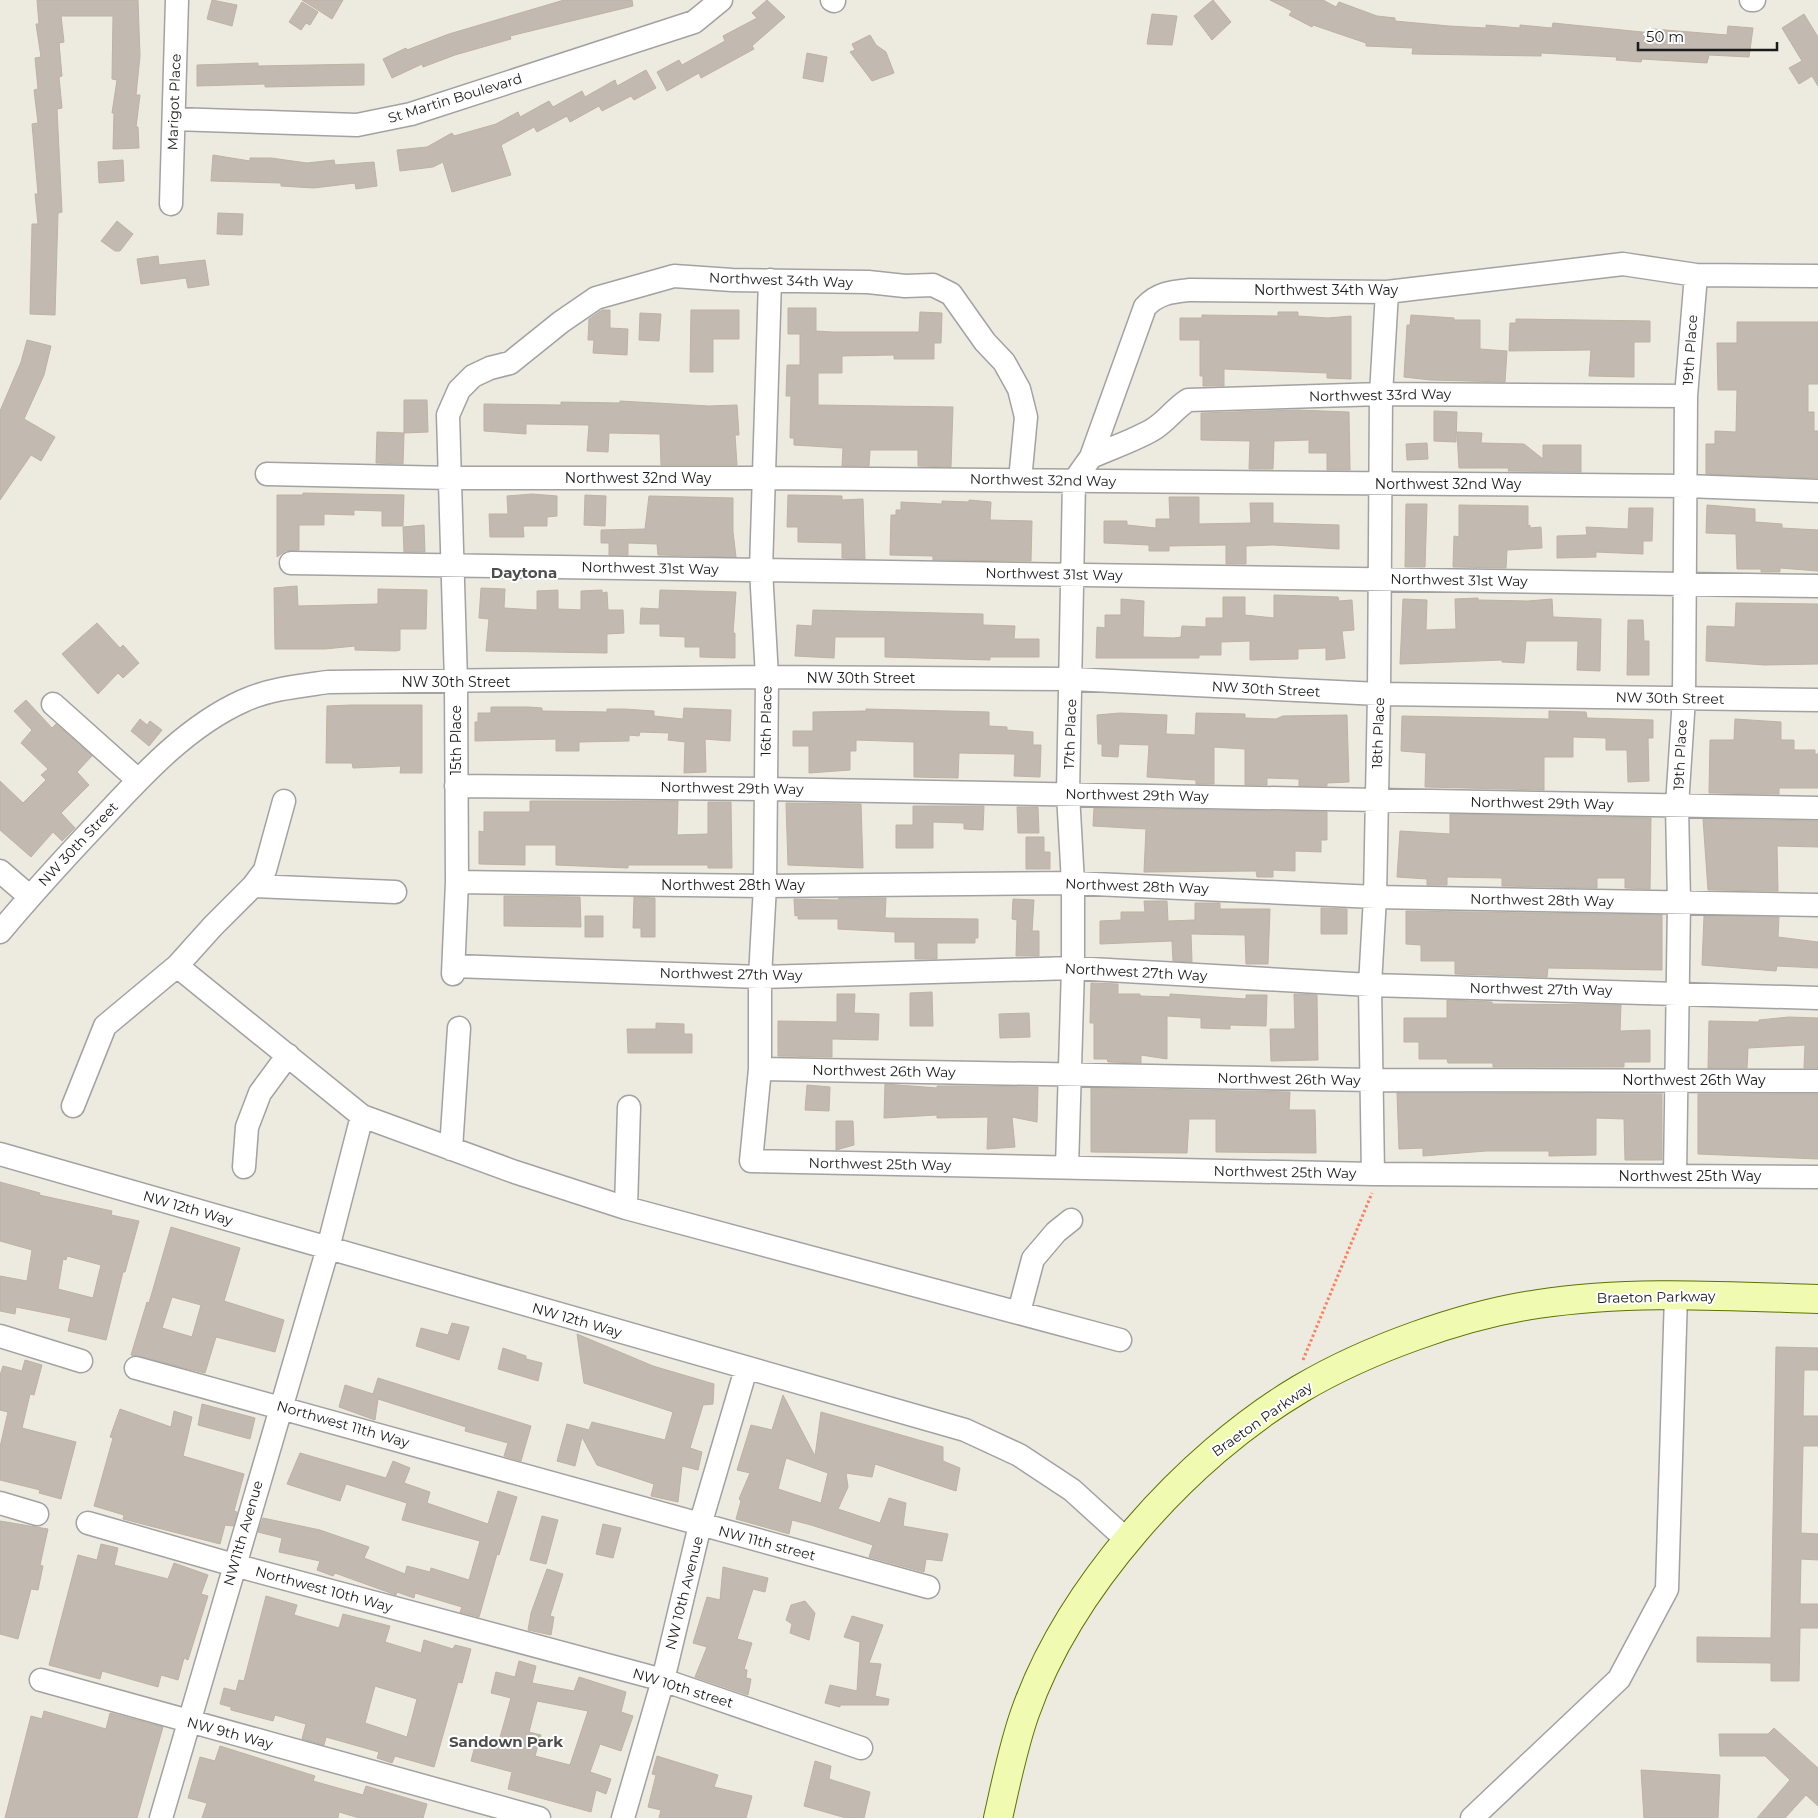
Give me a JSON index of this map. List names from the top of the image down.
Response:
{
  "streets": {
    "street": [
      "St Martin Boulevard",
      "Marigot Place",
      "Northwest 34th Way",
      "19th Place",
      "Northwest 33rd Way",
      "Northwest 32nd Way",
      "Northwest 31st Way",
      "NW 30th Street",
      "16th Place",
      "18th Place",
      "17th Place",
      "15th Place",
      "Northwest 29th Way",
      "Northwest 28th Way",
      "Northwest 27th Way",
      "Northwest 26th Way",
      "Northwest 25th Way",
      "NW 12th Way",
      "Braeton Parkway",
      "Northwest 11th Way",
      "NW11th Avenue",
      "NW 11th street",
      "Northwest 10th Way",
      "NW 10th Avenue",
      "NW 10th street",
      "NW 9th Way"
    ]
  },
  "crossings": [
    ["St Martin Boulevard", "Marigot Place"],
    ["Northwest 34th Way", "19th Place"],
    ["Northwest 34th Way", "Northwest 33rd Way"],
    ["Northwest 34th Way", "Northwest 32nd Way"],
    ["Northwest 34th Way", "16th Place"],
    ["Northwest 34th Way", "18th Place"],
    ["Northwest 34th Way", "17th Place"],
    ["Northwest 34th Way", "15th Place"],
    ["19th Place", "Northwest 33rd Way"],
    ["19th Place", "Northwest 32nd Way"],
    ["19th Place", "Northwest 31st Way"],
    ["19th Place", "NW 30th Street"],
    ["19th Place", "Northwest 29th Way"],
    ["19th Place", "Northwest 28th Way"],
    ["19th Place", "Northwest 27th Way"],
    ["19th Place", "Northwest 26th Way"],
    ["19th Place", "Northwest 25th Way"],
    ["Northwest 33rd Way", "18th Place"],
    ["Northwest 32nd Way", "16th Place"],
    ["Northwest 32nd Way", "18th Place"],
    ["Northwest 32nd Way", "17th Place"],
    ["Northwest 32nd Way", "15th Place"],
    ["Northwest 31st Way", "16th Place"],
    ["Northwest 31st Way", "18th Place"],
    ["Northwest 31st Way", "17th Place"],
    ["Northwest 31st Way", "15th Place"],
    ["NW 30th Street", "16th Place"],
    ["NW 30th Street", "18th Place"],
    ["NW 30th Street", "17th Place"],
    ["NW 30th Street", "15th Place"],
    ["16th Place", "Northwest 29th Way"],
    ["16th Place", "Northwest 28th Way"],
    ["16th Place", "Northwest 27th Way"],
    ["16th Place", "Northwest 26th Way"],
    ["16th Place", "Northwest 25th Way"],
    ["18th Place", "Northwest 29th Way"],
    ["18th Place", "Northwest 28th Way"],
    ["18th Place", "Northwest 27th Way"],
    ["18th Place", "Northwest 26th Way"],
    ["18th Place", "Northwest 25th Way"],
    ["17th Place", "Northwest 29th Way"],
    ["17th Place", "Northwest 28th Way"],
    ["17th Place", "Northwest 27th Way"],
    ["17th Place", "Northwest 26th Way"],
    ["17th Place", "Northwest 25th Way"],
    ["15th Place", "Northwest 29th Way"],
    ["15th Place", "Northwest 28th Way"],
    ["15th Place", "Northwest 27th Way"],
    ["NW 12th Way", "Braeton Parkway"],
    ["NW 12th Way", "NW11th Avenue"],
    ["NW 12th Way", "NW 10th Avenue"],
    ["Northwest 11th Way", "NW11th Avenue"],
    ["Northwest 11th Way", "NW 11th street"],
    ["NW11th Avenue", "Northwest 10th Way"],
    ["NW11th Avenue", "NW 9th Way"],
    ["NW 11th street", "NW 10th Avenue"],
    ["Northwest 10th Way", "NW 10th street"],
    ["NW 10th Avenue", "NW 10th street"]
  ],
  "districts": ["Daytona", "Sandown Park"],
  "scale_bar": "50 m"
}
